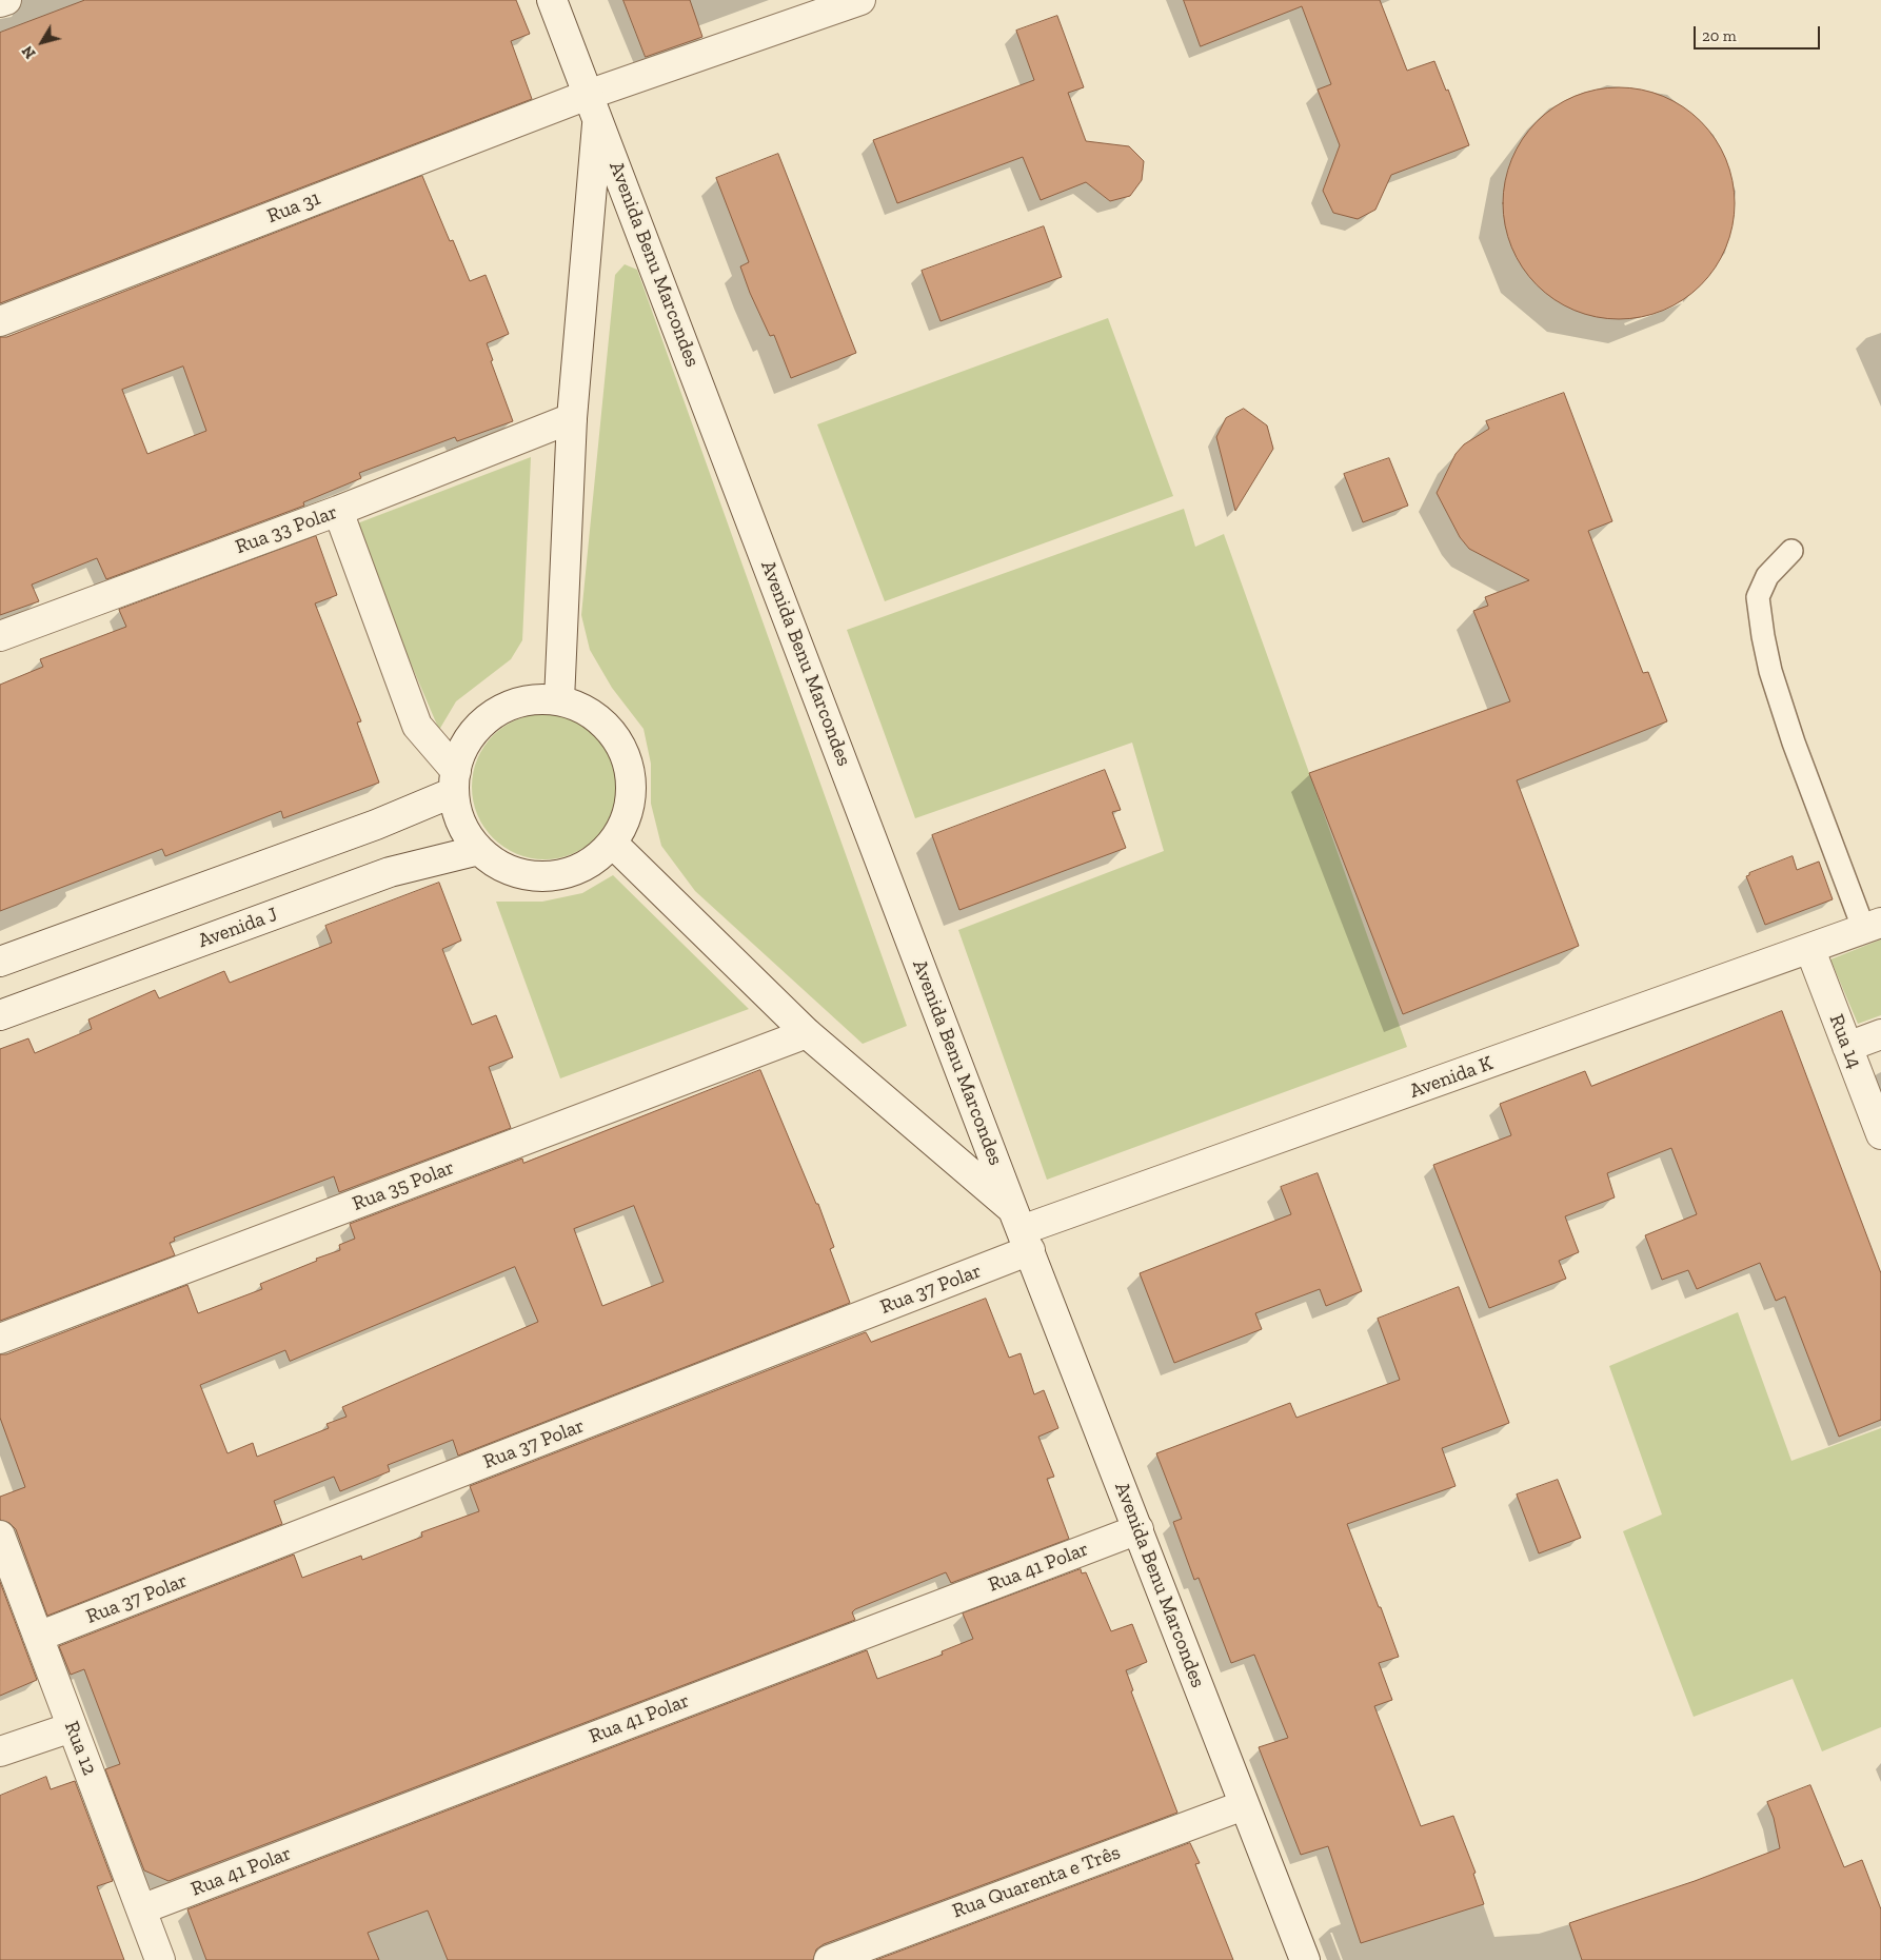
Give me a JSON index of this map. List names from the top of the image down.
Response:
{
  "streets": {
    "street": [
      "Rua 31",
      "Avenida Benu Marcondes",
      "Rua 33 Polar",
      "Avenida J",
      "Rua 14",
      "Avenida K",
      "Rua 35 Polar",
      "Rua 37 Polar",
      "Rua 41 Polar",
      "Rua 12",
      "Rua Quarenta e Três"
    ]
  },
  "crossings": [
    ["Rua 31", "Avenida Benu Marcondes"],
    ["Avenida Benu Marcondes", "Rua 33 Polar"],
    ["Avenida Benu Marcondes", "Avenida J"],
    ["Avenida Benu Marcondes", "Avenida K"],
    ["Avenida Benu Marcondes", "Rua 35 Polar"],
    ["Avenida Benu Marcondes", "Rua 37 Polar"],
    ["Avenida Benu Marcondes", "Rua 41 Polar"],
    ["Avenida Benu Marcondes", "Rua Quarenta e Três"],
    ["Rua 14", "Avenida K"],
    ["Avenida K", "Rua 37 Polar"],
    ["Rua 37 Polar", "Rua 12"],
    ["Rua 41 Polar", "Rua 12"]
  ],
  "scale_bar": "20 m",
  "north": "bottom left"
}
